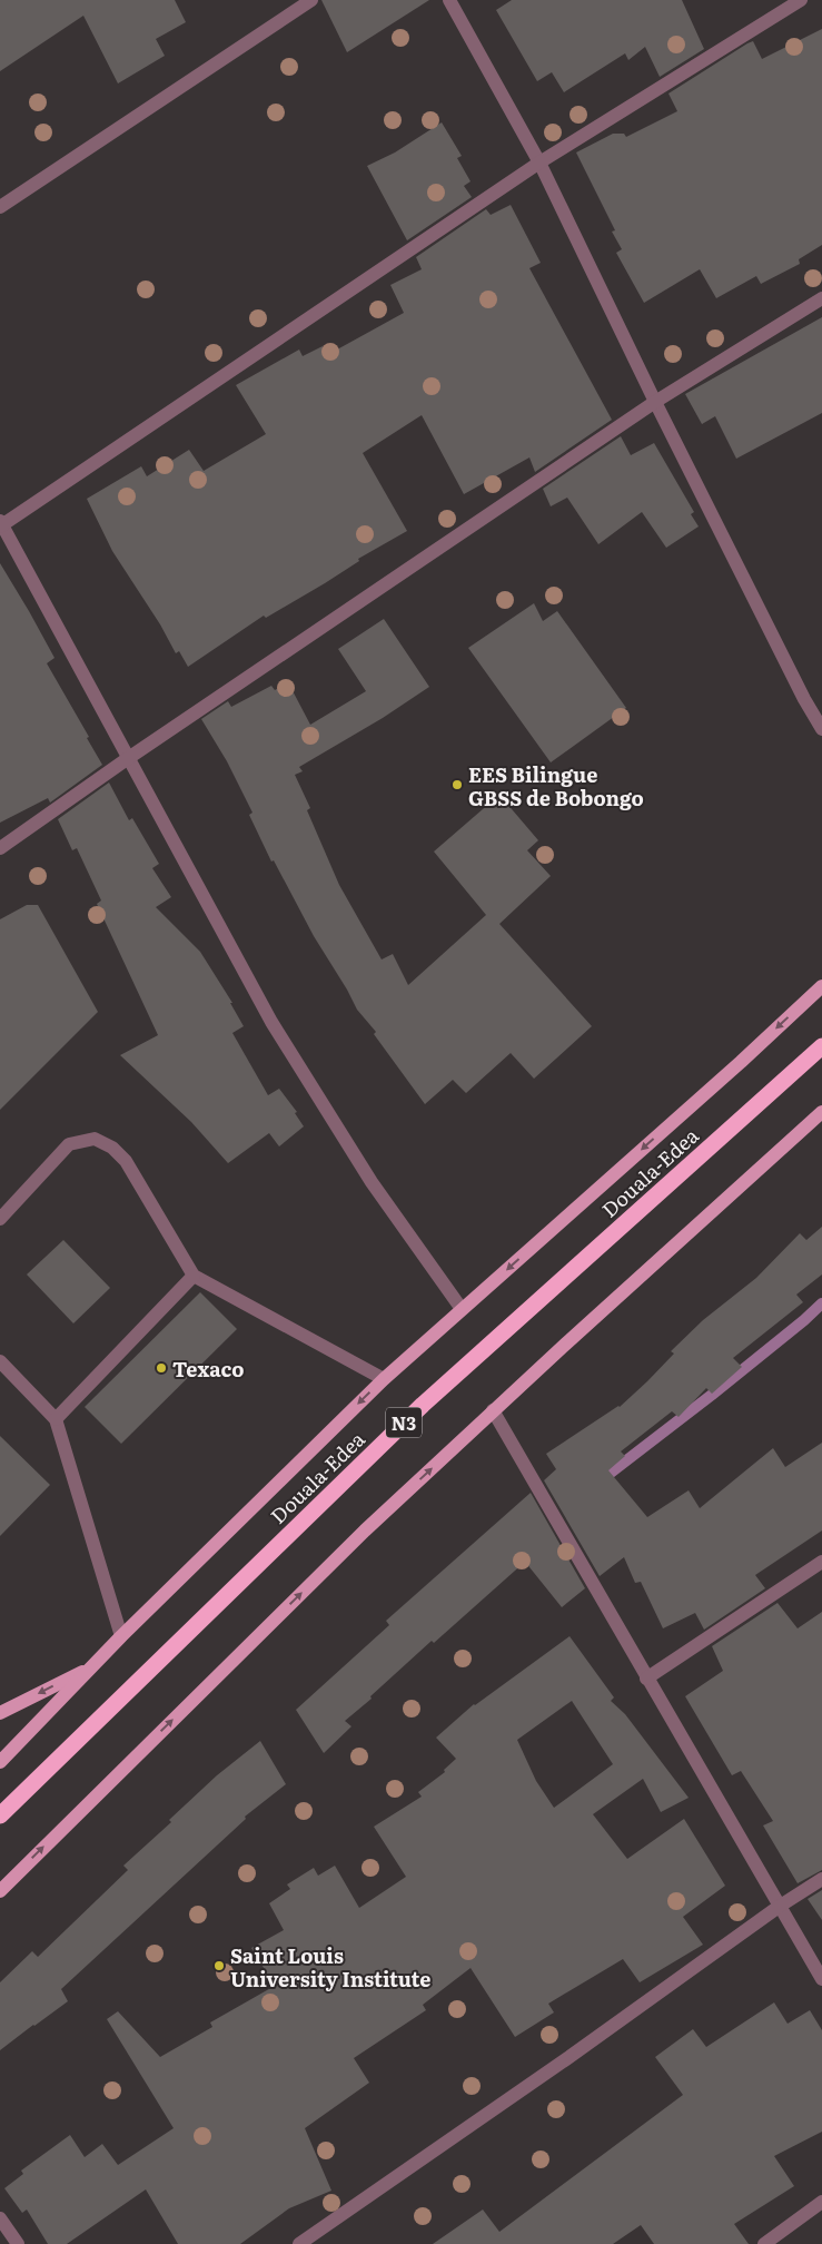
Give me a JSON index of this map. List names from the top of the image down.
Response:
{
  "streets": {
    "highway": ["Douala-Edea", "N3"]
  },
  "places": ["EES Bilingue GBSS de Bobongo", "Texaco", "Saint Louis University Institute"]
}
